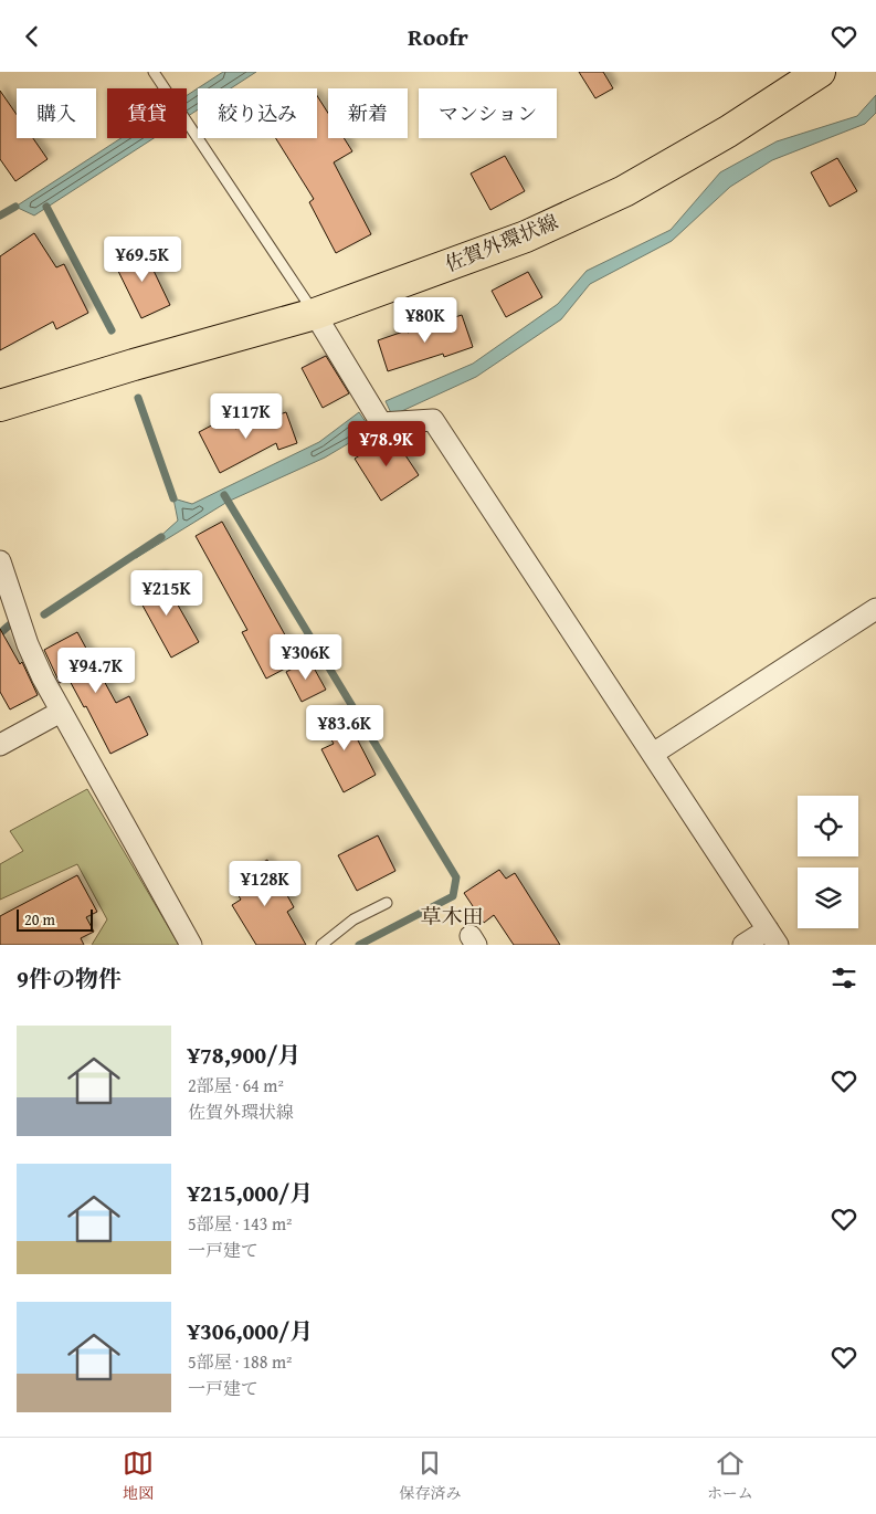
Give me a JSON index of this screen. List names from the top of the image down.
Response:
{
  "streets": {
    "main road": ["佐賀外環状線"]
  },
  "districts": ["草木田"],
  "scale_bar": "20 m",
  "page": {
    "header": "Roofr",
    "chip": [
      "購入",
      "賃貸",
      "絞り込み",
      "新着",
      "マンション"
    ],
    "price": [
      "¥69.5K",
      "¥80K",
      "¥117K",
      "¥78.9K",
      "¥215K",
      "¥306K",
      "¥94.7K",
      "¥83.6K",
      "¥128K"
    ],
    "scale": "20 m",
    "heading": "9件の物件",
    "list": [
      {
        "name": "¥78,900/月",
        "note": "2部屋 · 64 m² · 佐賀外環状線"
      },
      {
        "name": "¥215,000/月",
        "note": "5部屋 · 143 m² · 一戸建て"
      },
      {
        "name": "¥306,000/月",
        "note": "5部屋 · 188 m² · 一戸建て"
      }
    ],
    "tabs": ["地図", "保存済み", "ホーム"]
  }
}
